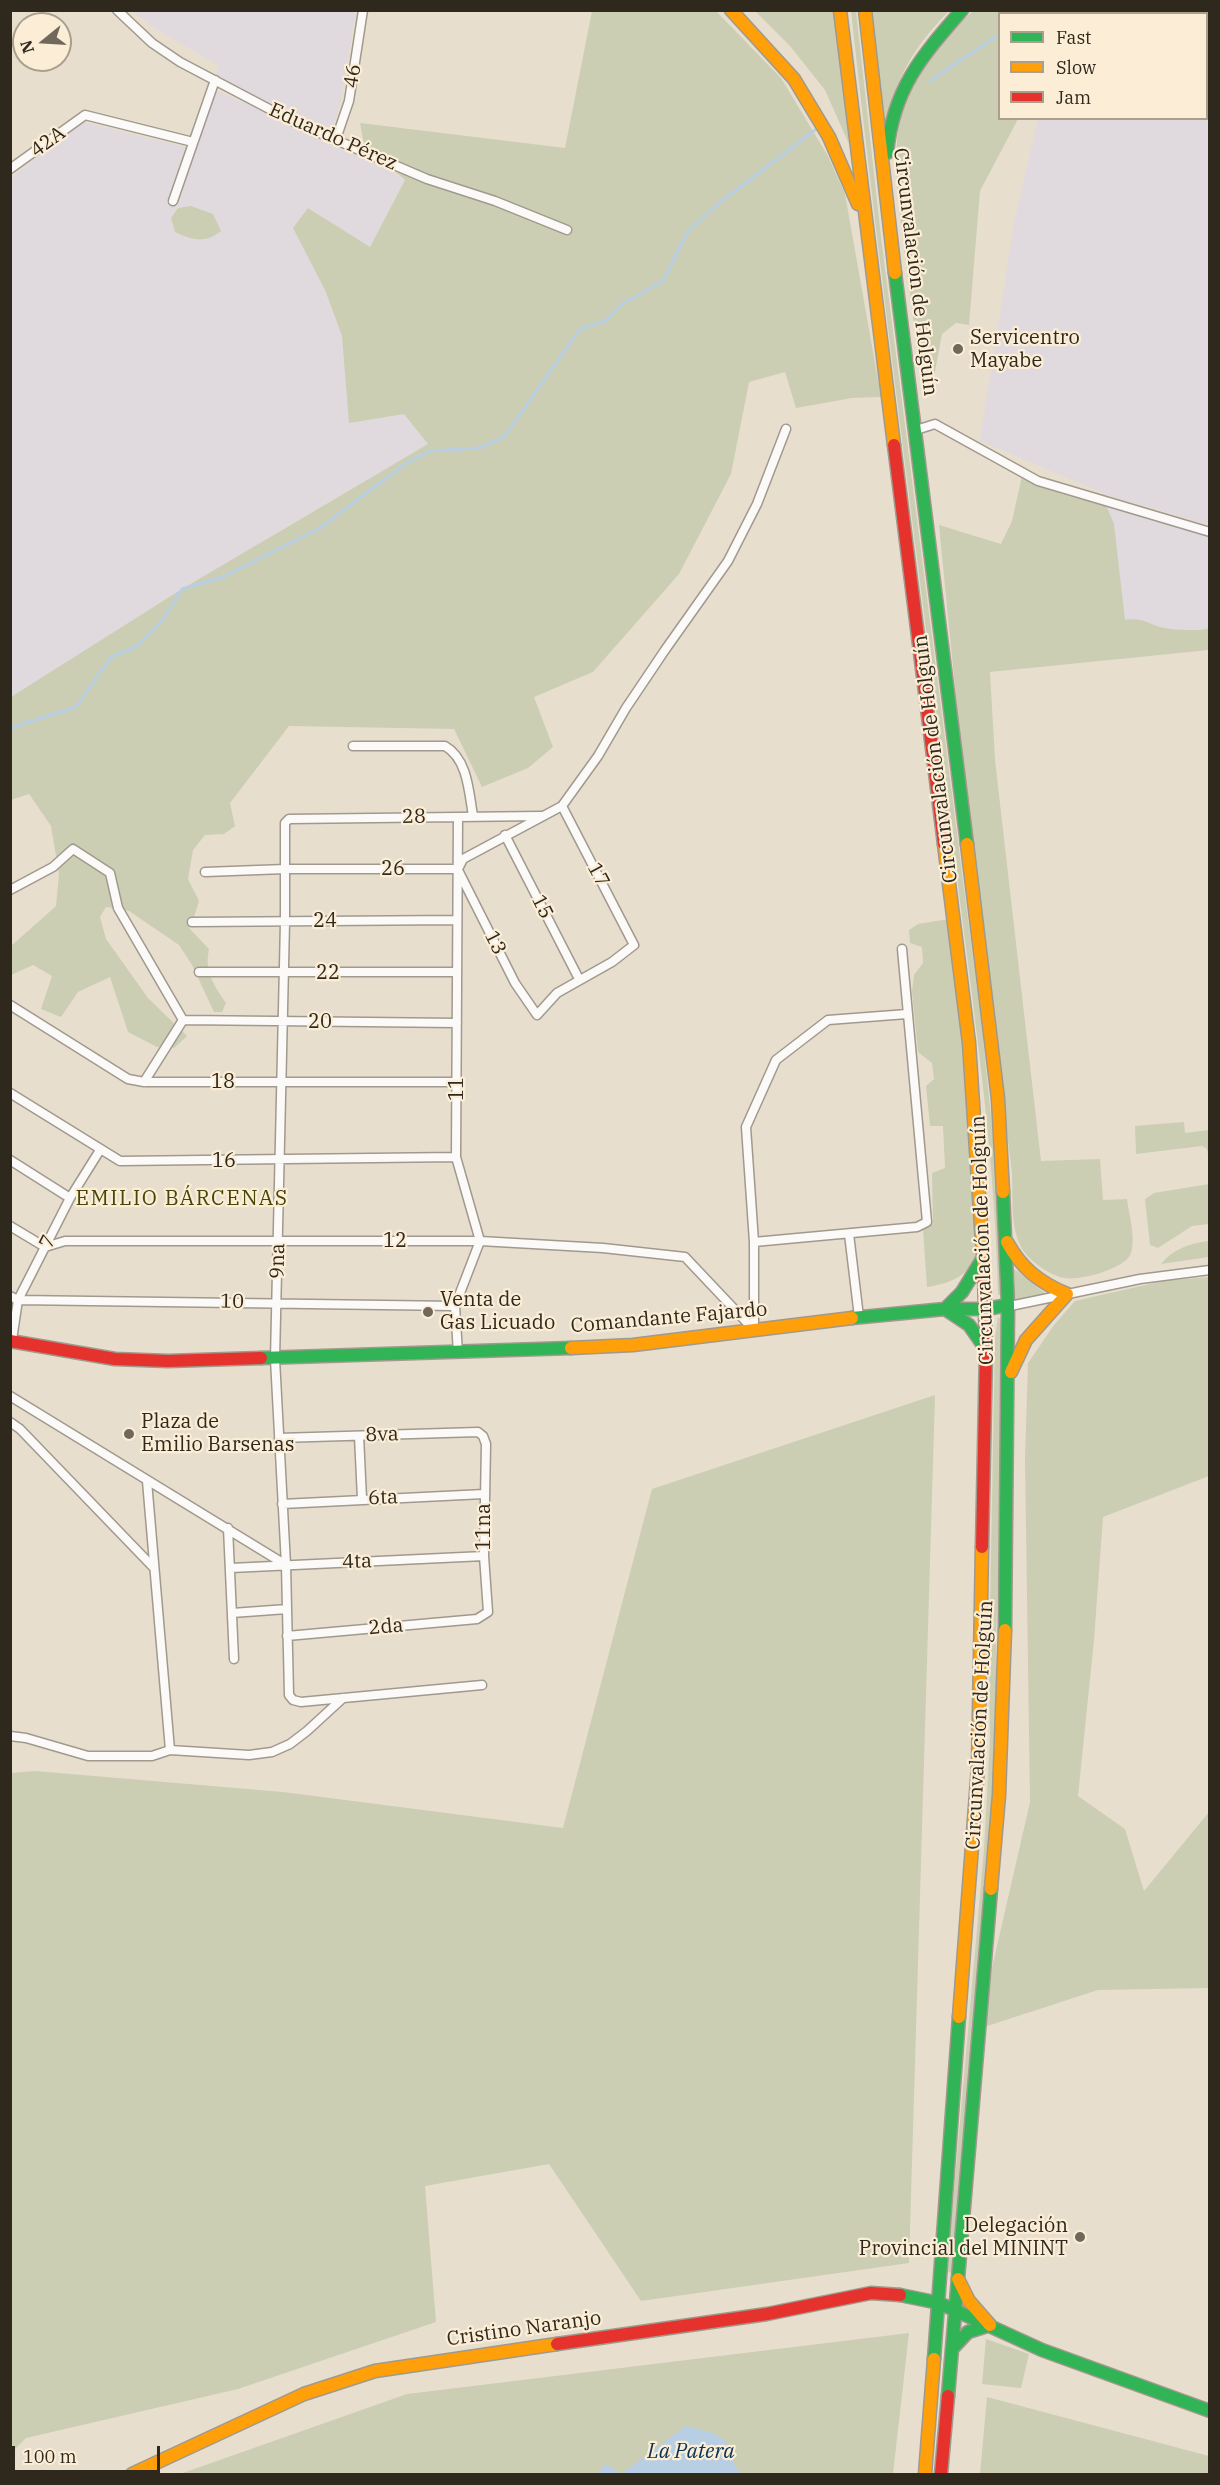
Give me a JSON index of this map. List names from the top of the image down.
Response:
{
  "streets": {
    "main road": ["Circunvalación de Holguín", "Comandante Fajardo", "Cristino Naranjo"],
    "street": [
      "46",
      "Eduardo Pérez",
      "42A",
      "28",
      "26",
      "17",
      "15",
      "24",
      "13",
      "22",
      "20",
      "18",
      "11",
      "16",
      "12",
      "7",
      "9na",
      "10",
      "8va",
      "6ta",
      "11na",
      "4ta",
      "2da"
    ]
  },
  "crossings": [
    ["46", "Eduardo Pérez"],
    ["Circunvalación de Holguín", "Comandante Fajardo"],
    ["Circunvalación de Holguín", "Cristino Naranjo"],
    ["28", "11"],
    ["28", "9na"],
    ["26", "13"],
    ["26", "11"],
    ["26", "9na"],
    ["17", "15"],
    ["17", "13"],
    ["15", "13"],
    ["24", "11"],
    ["24", "9na"],
    ["13", "11"],
    ["22", "11"],
    ["22", "9na"],
    ["20", "11"],
    ["20", "9na"],
    ["18", "11"],
    ["18", "9na"],
    ["11", "16"],
    ["11", "12"],
    ["16", "7"],
    ["16", "9na"],
    ["12", "7"],
    ["12", "9na"],
    ["12", "Comandante Fajardo"],
    ["7", "10"],
    ["7", "Comandante Fajardo"],
    ["9na", "10"],
    ["9na", "Comandante Fajardo"],
    ["9na", "8va"],
    ["9na", "6ta"],
    ["9na", "4ta"],
    ["9na", "2da"],
    ["8va", "11na"],
    ["6ta", "11na"],
    ["11na", "4ta"],
    ["11na", "2da"]
  ],
  "districts": ["EMILIO BÁRCENAS"],
  "water": ["La Patera"],
  "places": [
    "Servicentro Mayabe",
    "Venta de Gas Licuado",
    "Plaza de Emilio Barsenas",
    "Delegación Provincial del MININT"
  ],
  "legend": ["Fast", "Slow", "Jam"],
  "scale_bar": "100 m",
  "north": "left"
}
